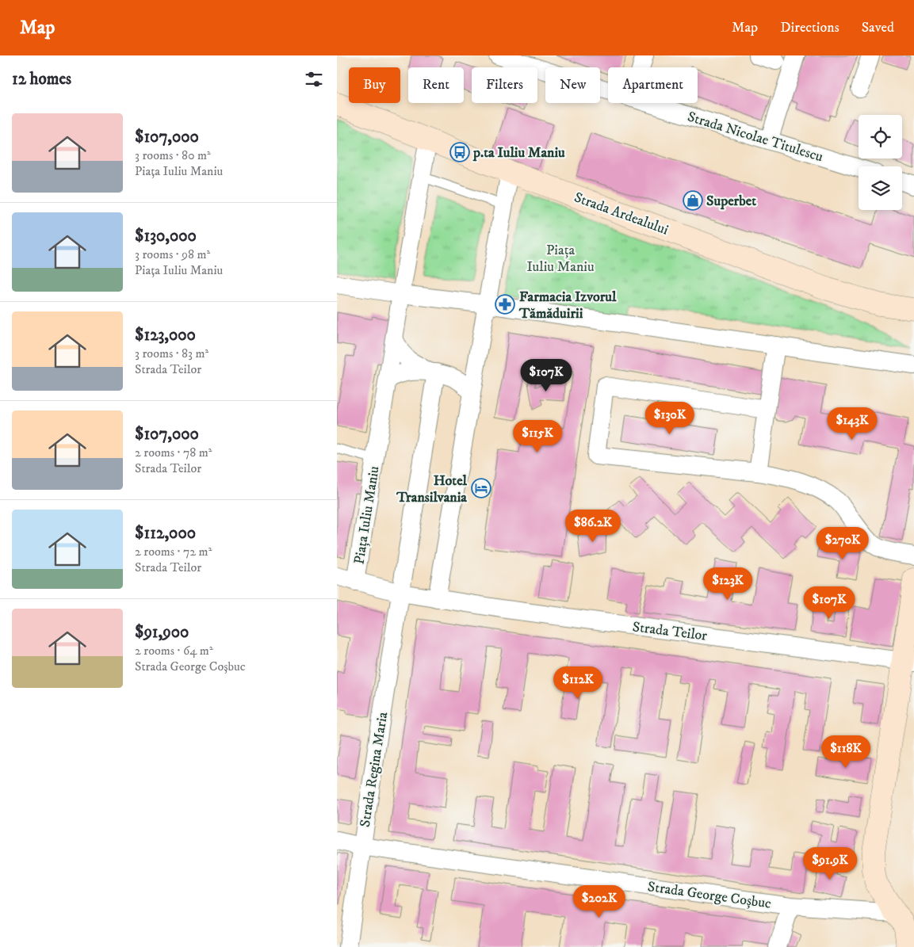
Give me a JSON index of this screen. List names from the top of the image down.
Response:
{
  "streets": {
    "main road": ["Strada Ardealului"],
    "street": [
      "Strada Nicolae Titulescu",
      "Piața Iuliu Maniu",
      "Strada Teilor",
      "Strada Regina Maria",
      "Strada George Coșbuc"
    ]
  },
  "crossings": [
    ["Strada Ardealului", "Piața Iuliu Maniu"],
    ["Piața Iuliu Maniu", "Strada Teilor"],
    ["Piața Iuliu Maniu", "Strada Regina Maria"],
    ["Strada Regina Maria", "Strada George Coșbuc"]
  ],
  "parks": ["Piața Iuliu Maniu"],
  "places": {
    "bus stop": ["p.ta Iuliu Maniu"],
    "shop": ["Superbet"],
    "pharmacy": ["Farmacia Izvorul Tămăduirii"],
    "hotel": ["Hotel Transilvania"]
  },
  "page": {
    "header": "Map",
    "nav": ["Map", "Directions", "Saved"],
    "heading": "12 homes",
    "chip": [
      "Buy",
      "Rent",
      "Filters",
      "New",
      "Apartment"
    ],
    "list": [
      {
        "name": "$107,000",
        "note": "3 rooms · 80 m² · Piața Iuliu Maniu"
      },
      {
        "name": "$130,000",
        "note": "3 rooms · 98 m² · Piața Iuliu Maniu"
      },
      {
        "name": "$123,000",
        "note": "3 rooms · 83 m² · Strada Teilor"
      },
      {
        "name": "$107,000",
        "note": "2 rooms · 78 m² · Strada Teilor"
      },
      {
        "name": "$112,000",
        "note": "2 rooms · 72 m² · Strada Teilor"
      },
      {
        "name": "$91,900",
        "note": "2 rooms · 64 m² · Strada George Coșbuc"
      }
    ],
    "price": [
      "$107K",
      "$130K",
      "$143K",
      "$115K",
      "$86.2K",
      "$270K",
      "$123K",
      "$107K",
      "$112K",
      "$118K",
      "$91.9K",
      "$202K"
    ]
  }
}
